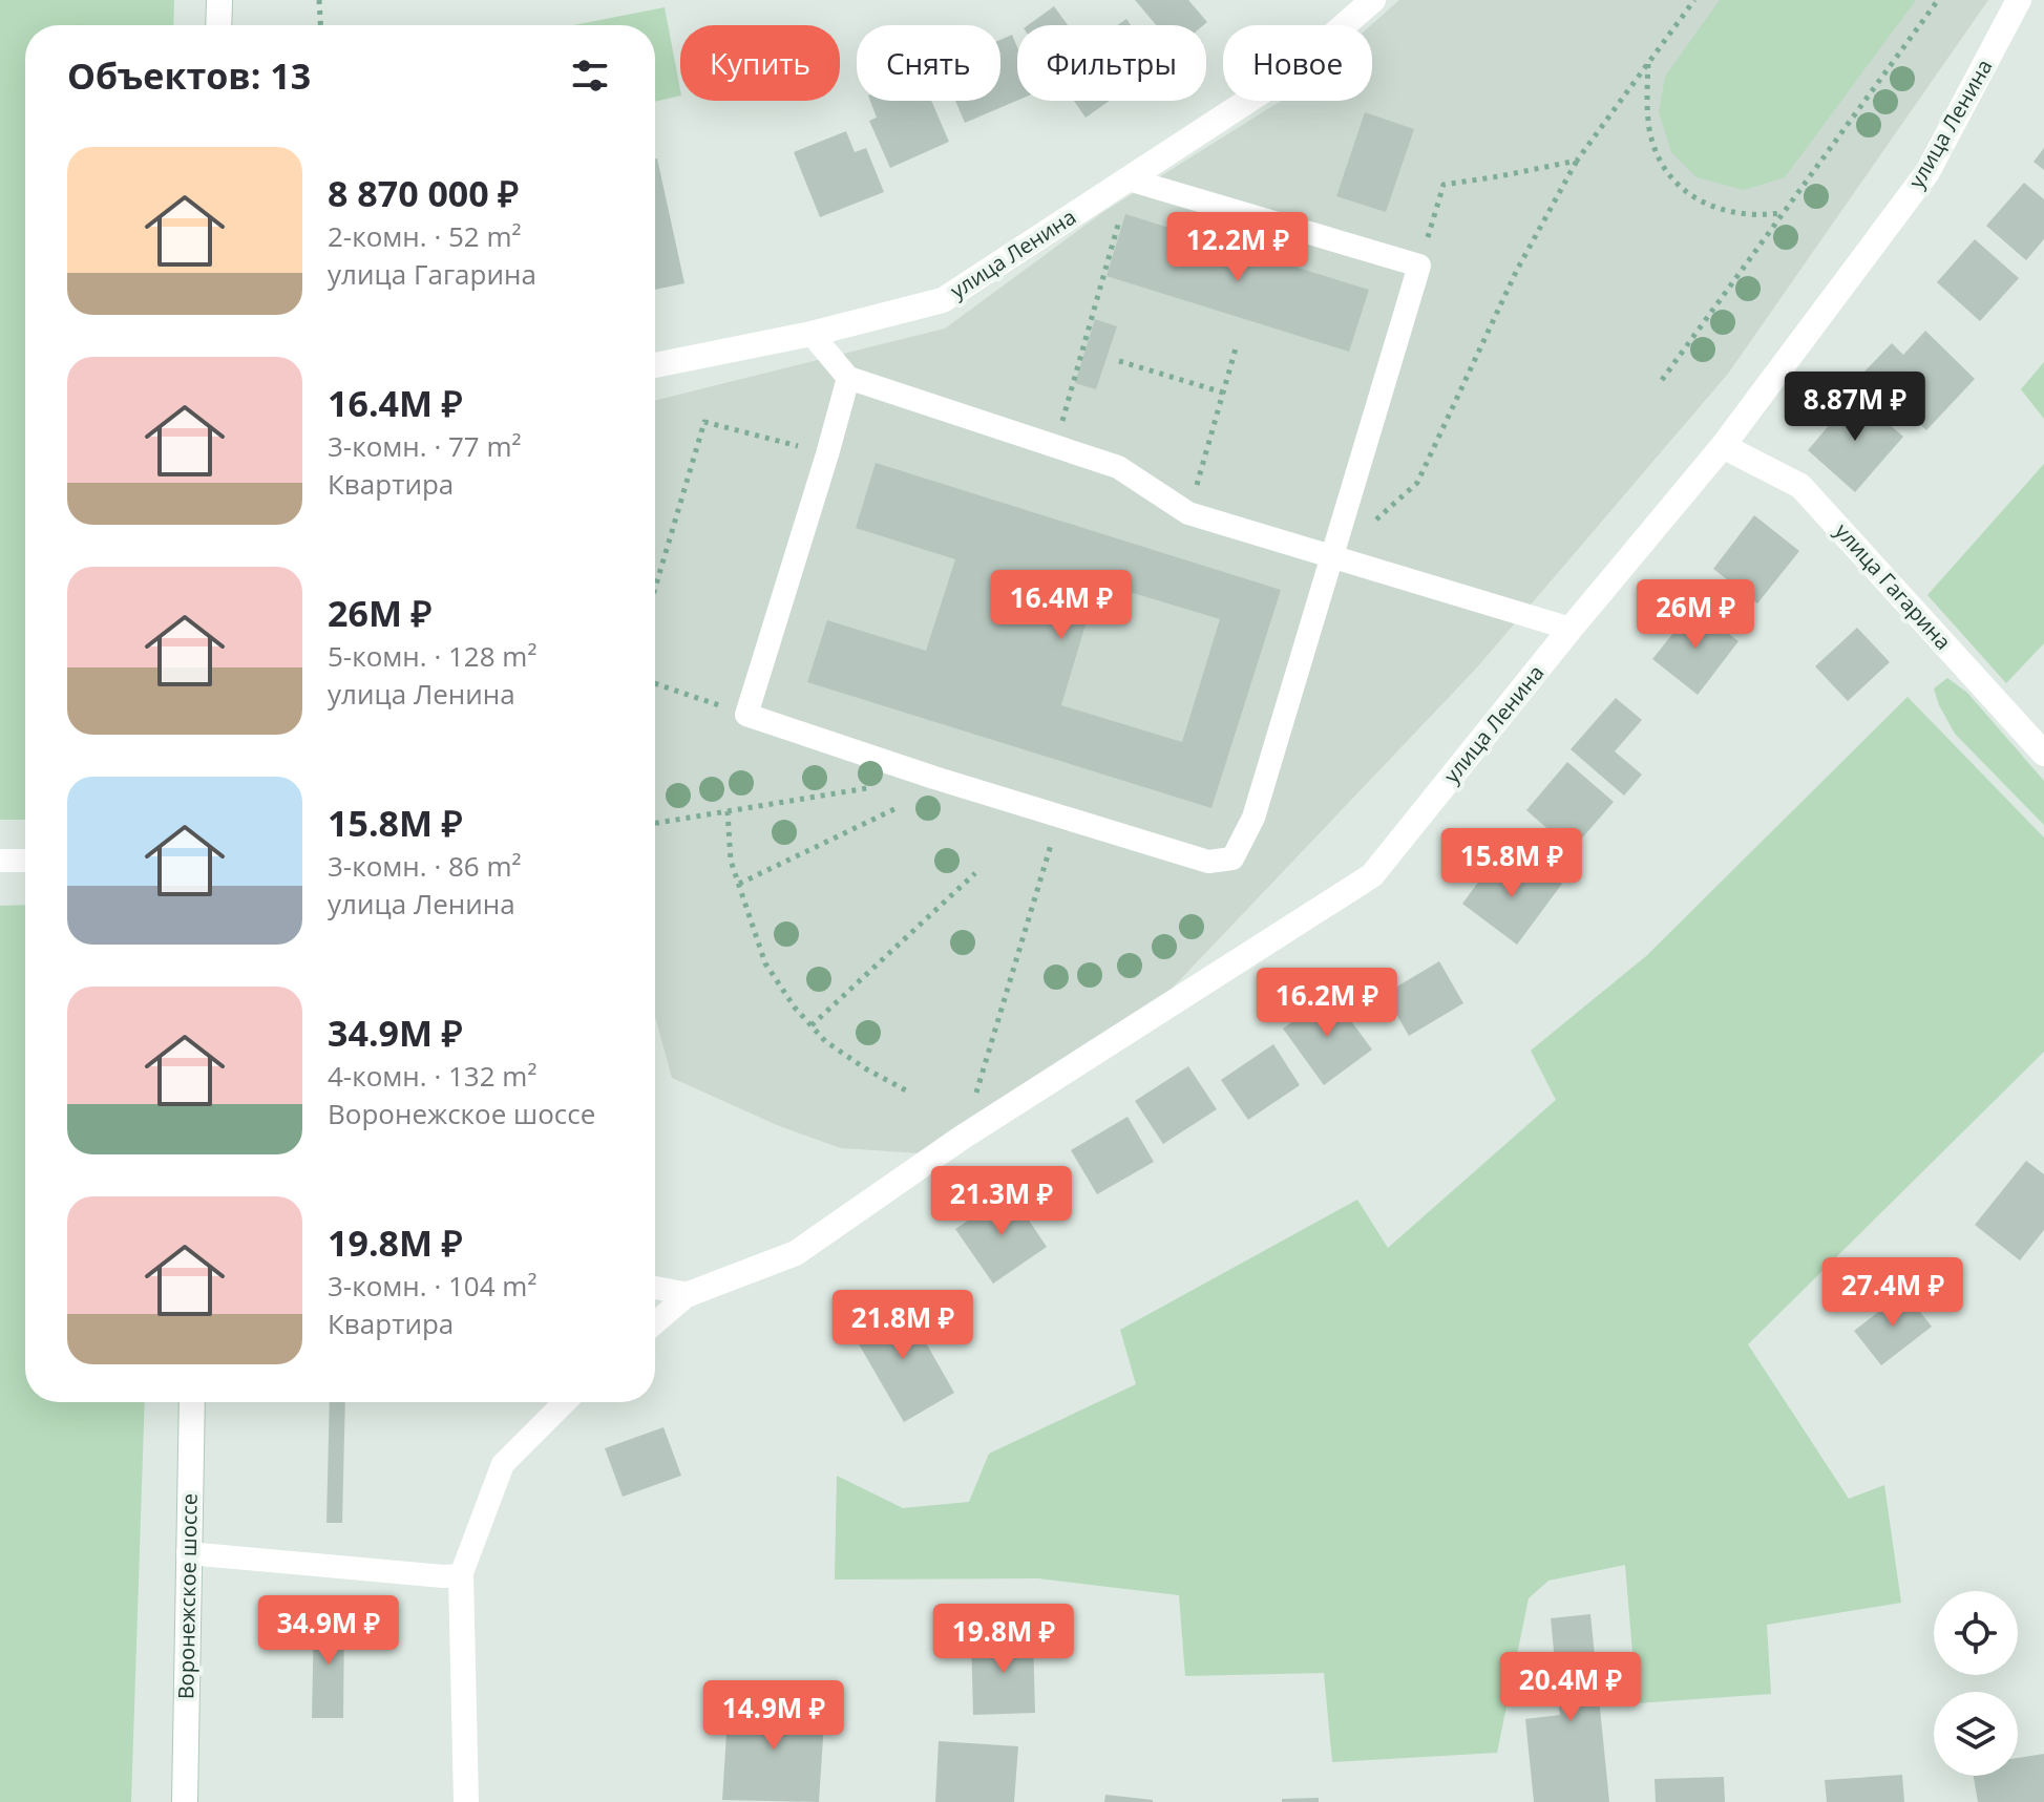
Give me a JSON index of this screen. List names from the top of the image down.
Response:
{
  "streets": {
    "street": ["улица Ленина", "улица Гагарина", "Воронежское шоссе"]
  },
  "crossings": [
    ["улица Ленина", "улица Гагарина"]
  ],
  "page": {
    "chip": [
      "Купить",
      "Снять",
      "Фильтры",
      "Новое"
    ],
    "heading": "Объектов: 13",
    "list": [
      {
        "name": "8 870 000 ₽",
        "note": "2-комн. · 52 m² · улица Гагарина"
      },
      {
        "name": "16.4M ₽",
        "note": "3-комн. · 77 m² · Квартира"
      },
      {
        "name": "26M ₽",
        "note": "5-комн. · 128 m² · улица Ленина"
      },
      {
        "name": "15.8M ₽",
        "note": "3-комн. · 86 m² · улица Ленина"
      },
      {
        "name": "34.9M ₽",
        "note": "4-комн. · 132 m² · Воронежское шоссе"
      },
      {
        "name": "19.8M ₽",
        "note": "3-комн. · 104 m² · Квартира"
      }
    ],
    "price": [
      "12.2M ₽",
      "8.87M ₽",
      "16.4M ₽",
      "26M ₽",
      "15.8M ₽",
      "16.2M ₽",
      "21.3M ₽",
      "27.4M ₽",
      "21.8M ₽",
      "34.9M ₽",
      "19.8M ₽",
      "20.4M ₽",
      "14.9M ₽"
    ]
  }
}
